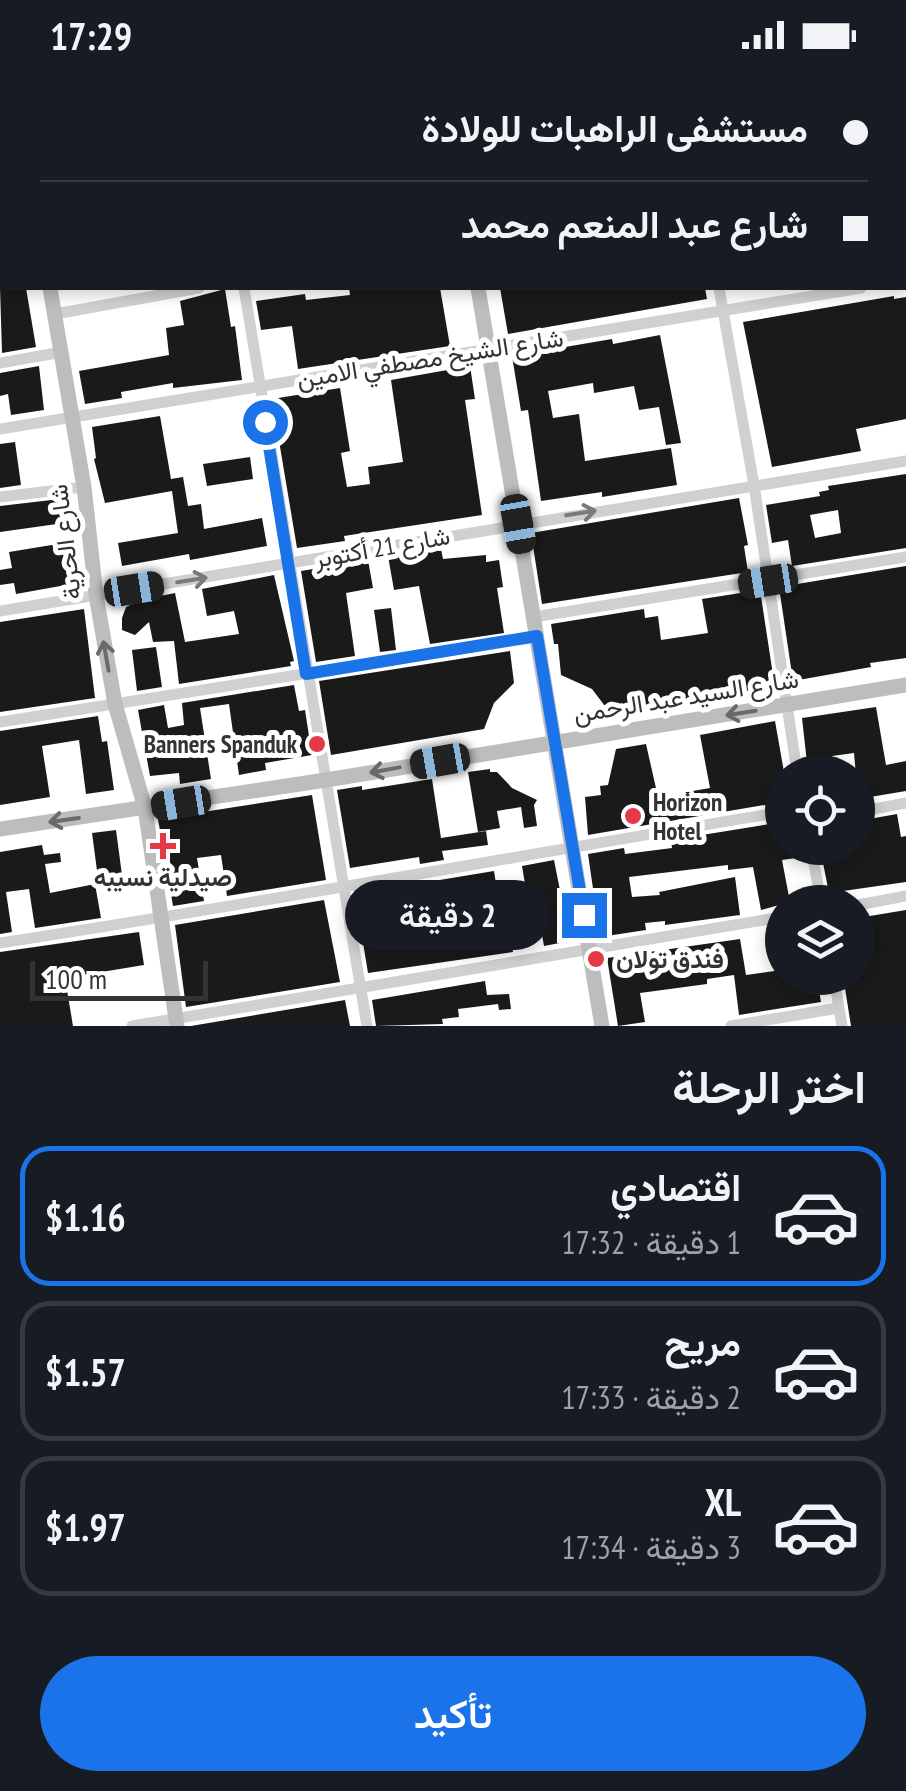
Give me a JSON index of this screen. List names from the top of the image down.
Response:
{
  "streets": {
    "street": [
      "شارع الشيخ مصطفي الامين",
      "شارع الحرية",
      "شارع 21 أكتوبر",
      "شارع السيد عبد الرحمن"
    ]
  },
  "crossings": [
    ["شارع الشيخ مصطفي الامين", "شارع الحرية"],
    ["شارع الحرية", "شارع 21 أكتوبر"],
    ["شارع الحرية", "شارع السيد عبد الرحمن"]
  ],
  "places": {
    "other": ["Banners Spanduk", "Horizon Hotel", "فندق تولان"],
    "health": ["صيدلية نسيبه"]
  },
  "scale_bar": "100 m",
  "page": {
    "status": "17:29",
    "banner": ["مستشفى الراهبات للولادة", "شارع عبد المنعم محمد"],
    "bubble": "2 دقيقة",
    "scale": "100 m",
    "heading": "اختر الرحلة",
    "list": [
      {
        "name": "اقتصادي",
        "note": "1 دقيقة · 17:32",
        "value": "$1.16"
      },
      {
        "name": "مريح",
        "note": "2 دقيقة · 17:33",
        "value": "$1.57"
      },
      {
        "name": "XL",
        "note": "3 دقيقة · 17:34",
        "value": "$1.97"
      }
    ],
    "buttons": "تأكيد"
  }
}
